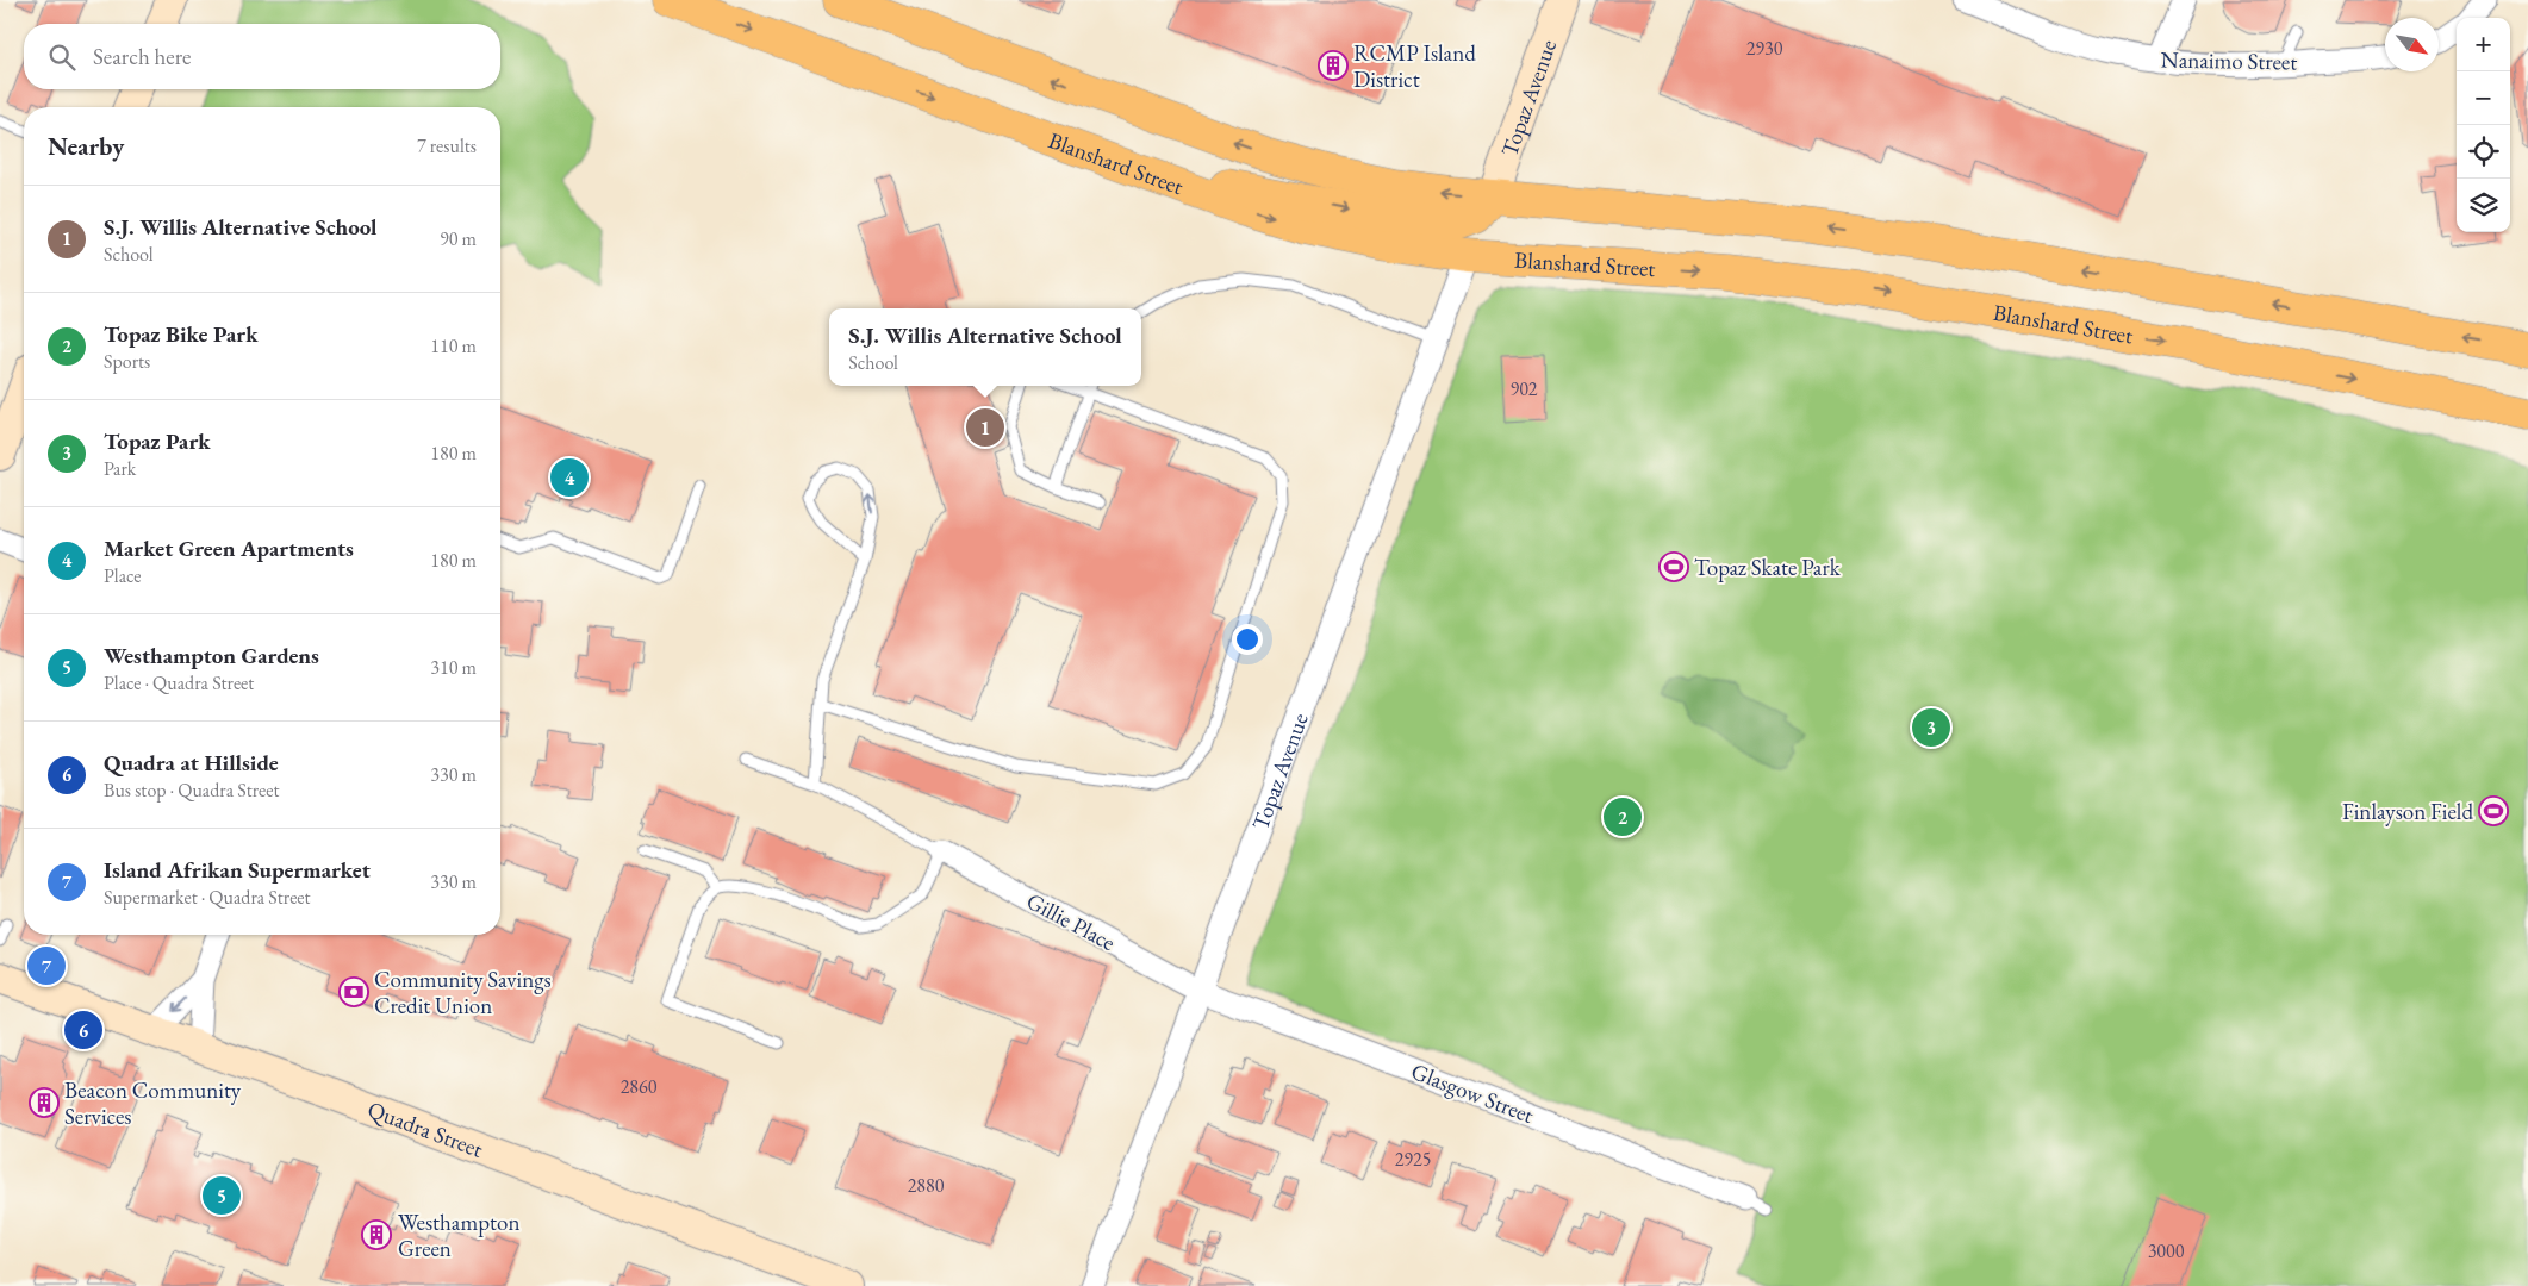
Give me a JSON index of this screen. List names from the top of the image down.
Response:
{
  "streets": {
    "main road": ["Topaz Avenue", "Blanshard Street", "Quadra Street"],
    "street": ["Nanaimo Street", "Gillie Place", "Glasgow Street"]
  },
  "crossings": [
    ["Topaz Avenue", "Blanshard Street"],
    ["Topaz Avenue", "Gillie Place"],
    ["Topaz Avenue", "Glasgow Street"],
    ["Gillie Place", "Glasgow Street"]
  ],
  "places": {
    "building": ["RCMP Island District", "Beacon Community Services", "Westhampton Green"],
    "sports": ["Topaz Skate Park", "Finlayson Field"],
    "bank": ["Community Savings Credit Union"]
  },
  "house_numbers": [
    "2930",
    "902",
    "2860",
    "2925",
    "2880",
    "3000"
  ],
  "north": "bottom right",
  "page": {
    "map_buttons": ["+", "−"],
    "search": "Search here",
    "heading": ["Nearby", "7 results"],
    "list": [
      {
        "mark": "1",
        "name": "S.J. Willis Alternative School",
        "note": "School",
        "value": "90 m"
      },
      {
        "mark": "2",
        "name": "Topaz Bike Park",
        "note": "Sports",
        "value": "110 m"
      },
      {
        "mark": "3",
        "name": "Topaz Park",
        "note": "Park",
        "value": "180 m"
      },
      {
        "mark": "4",
        "name": "Market Green Apartments",
        "note": "Place",
        "value": "180 m"
      },
      {
        "mark": "5",
        "name": "Westhampton Gardens",
        "note": "Place · Quadra Street",
        "value": "310 m"
      },
      {
        "mark": "6",
        "name": "Quadra at Hillside",
        "note": "Bus stop · Quadra Street",
        "value": "330 m"
      },
      {
        "mark": "7",
        "name": "Island Afrikan Supermarket",
        "note": "Supermarket · Quadra Street",
        "value": "330 m"
      }
    ],
    "popup": ["S.J. Willis Alternative School", "School"],
    "pins": [
      "1",
      "4",
      "3",
      "2",
      "7",
      "6",
      "5"
    ]
  }
}
